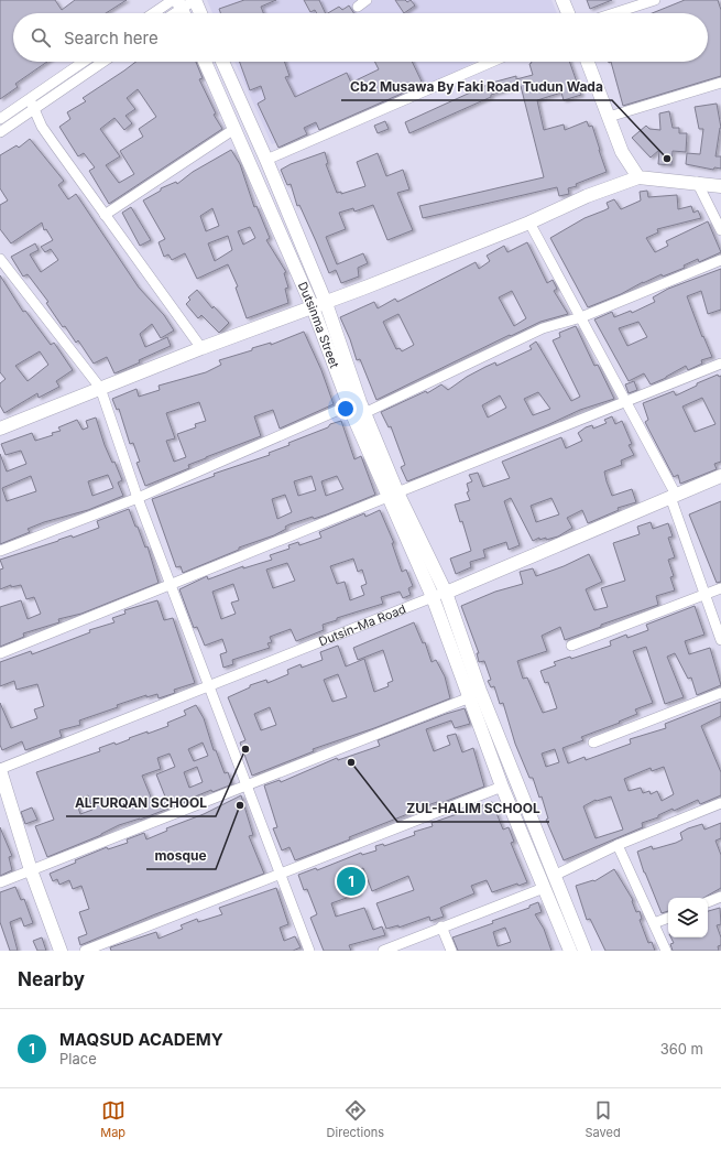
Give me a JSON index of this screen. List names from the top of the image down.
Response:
{
  "streets": {
    "street": ["Dutsinma Street", "Dutsin-Ma Road"]
  },
  "crossings": [
    ["Dutsinma Street", "Dutsin-Ma Road"]
  ],
  "places": [
    "Cb2 Musawa By Faki Road Tudun Wada",
    "ALFURQAN SCHOOL",
    "ZUL-HALIM SCHOOL",
    "mosque"
  ],
  "page": {
    "search": "Search here",
    "pins": "1",
    "heading": "Nearby",
    "list": [
      {
        "mark": "1",
        "name": "MAQSUD ACADEMY",
        "note": "Place",
        "value": "360 m"
      }
    ],
    "nav": ["Map", "Directions", "Saved"]
  }
}
